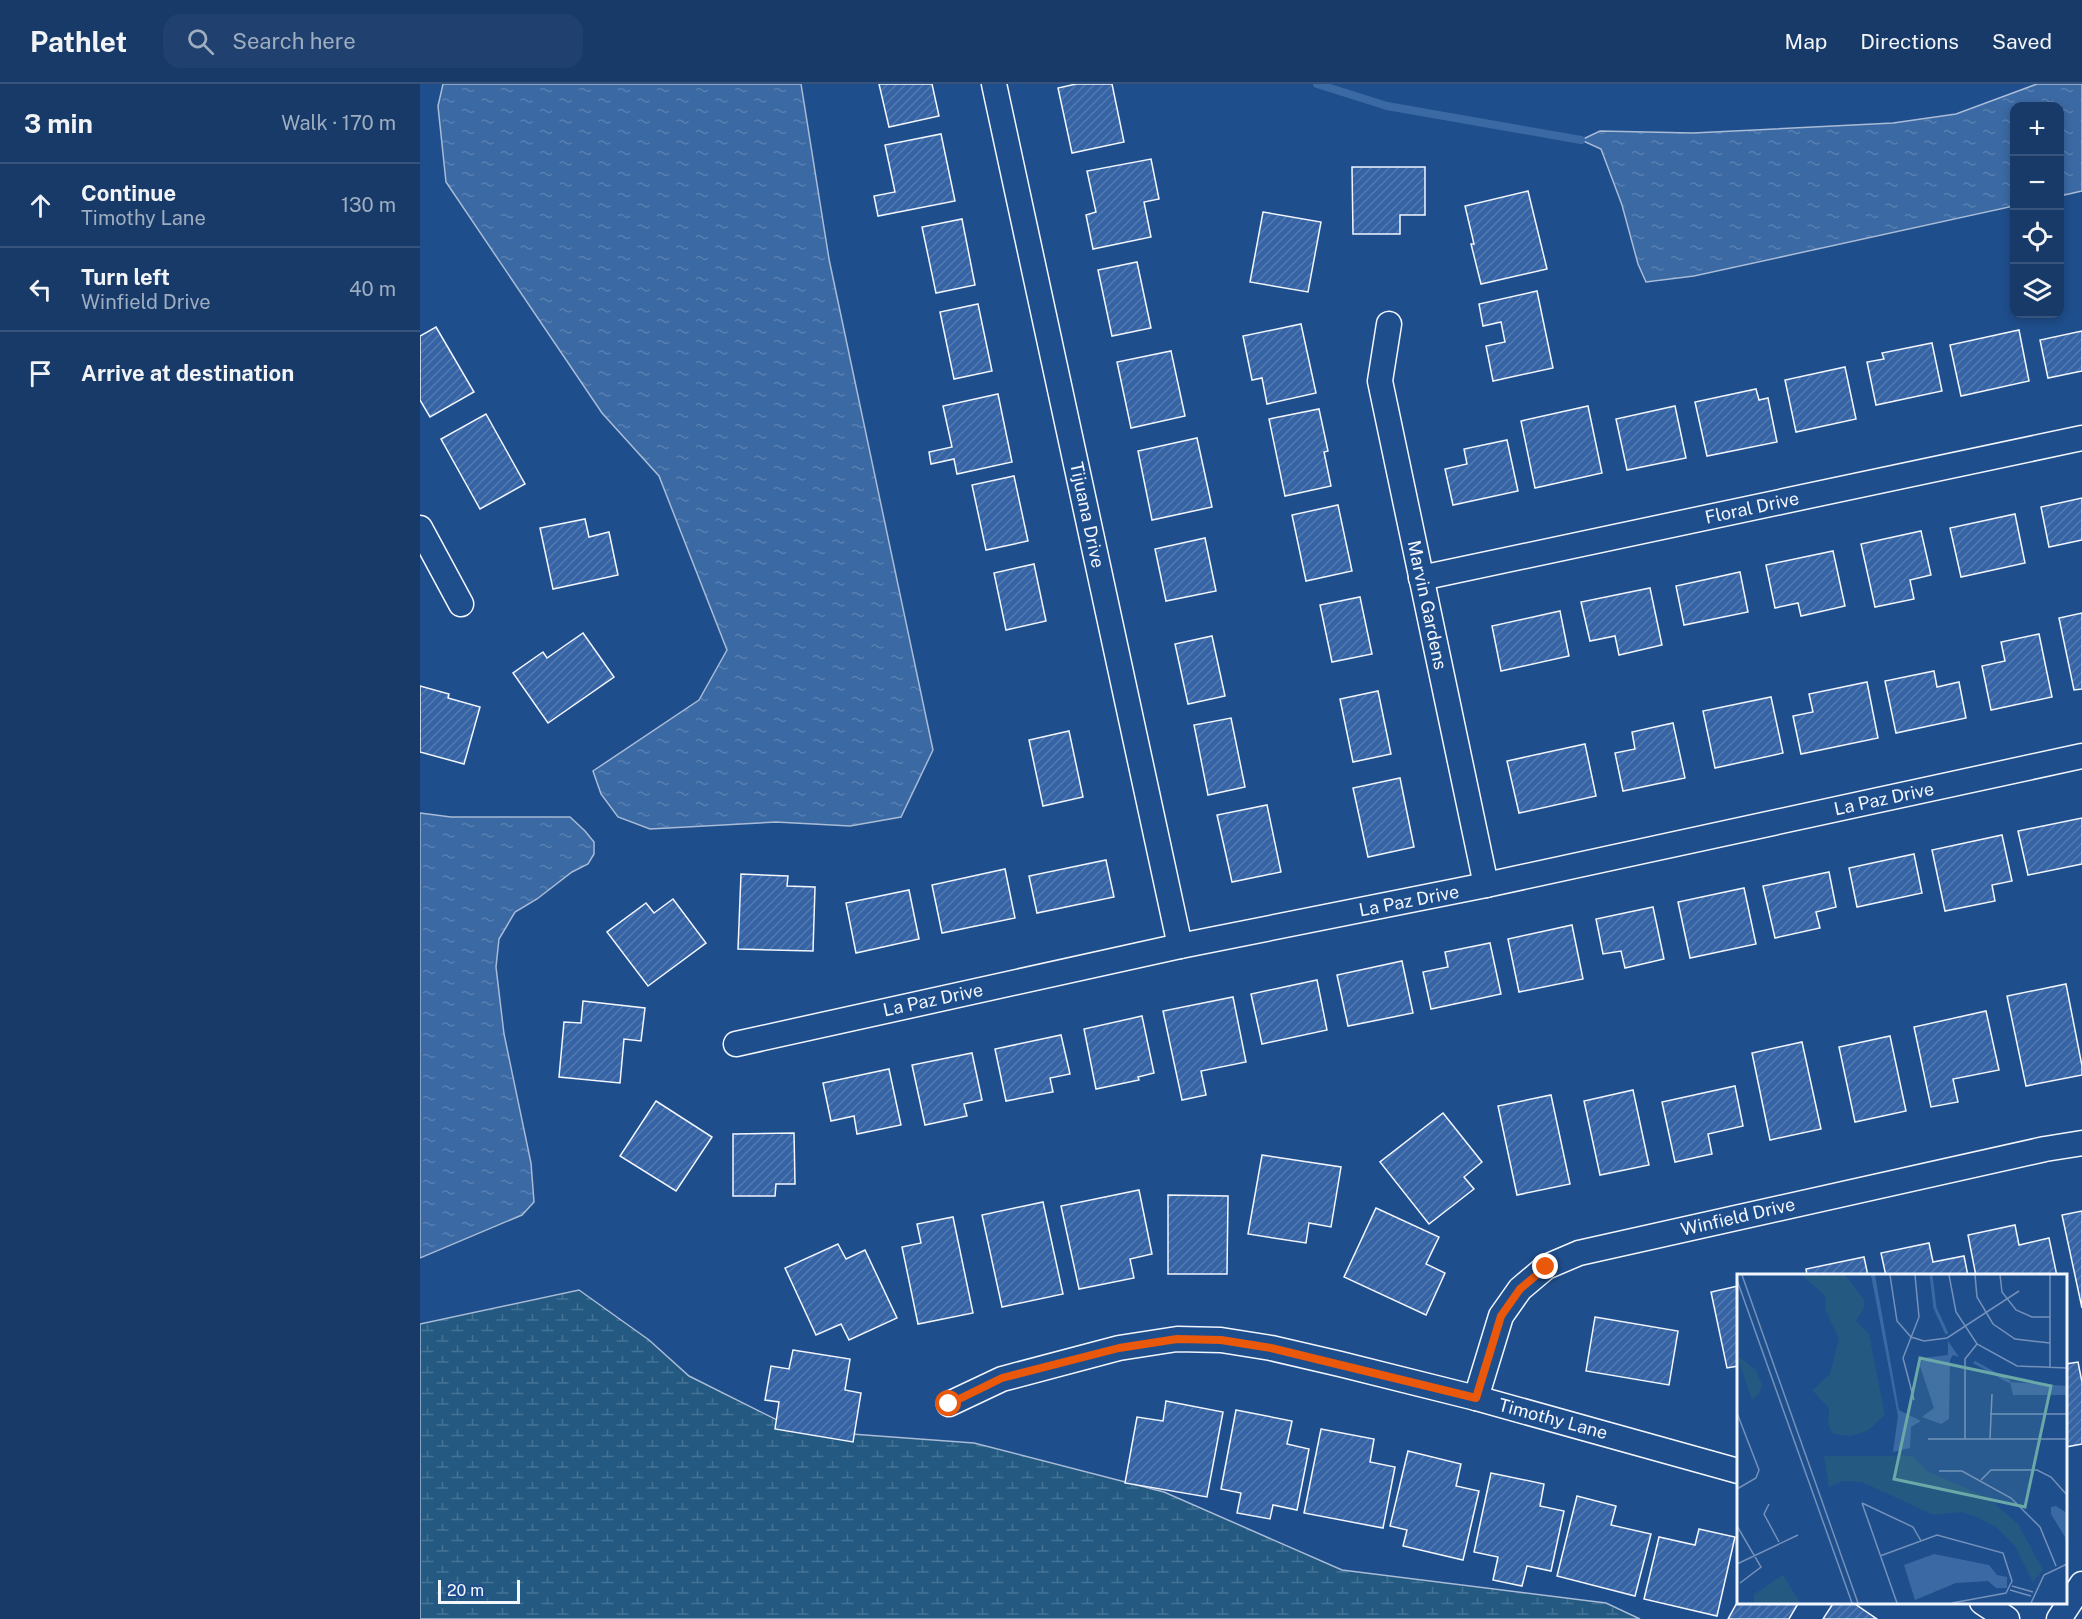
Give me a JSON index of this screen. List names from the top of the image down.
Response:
{
  "streets": {
    "street": [
      "Floral Drive",
      "Tijuana Drive",
      "Marvin Gardens",
      "La Paz Drive",
      "Winfield Drive",
      "Timothy Lane"
    ]
  },
  "crossings": [
    ["Floral Drive", "Marvin Gardens"],
    ["Tijuana Drive", "La Paz Drive"],
    ["Marvin Gardens", "La Paz Drive"],
    ["Winfield Drive", "Timothy Lane"]
  ],
  "scale_bar": "20 m",
  "page": {
    "header": "Pathlet",
    "search": "Search here",
    "nav": ["Map", "Directions", "Saved"],
    "heading": ["3 min", "Walk · 170 m"],
    "map_buttons": ["+", "−"],
    "list": [
      ["Continue", "Timothy Lane", "130 m"],
      ["Turn left", "Winfield Drive", "40 m"],
      "Arrive at destination"
    ],
    "scale": "20 m"
  }
}
